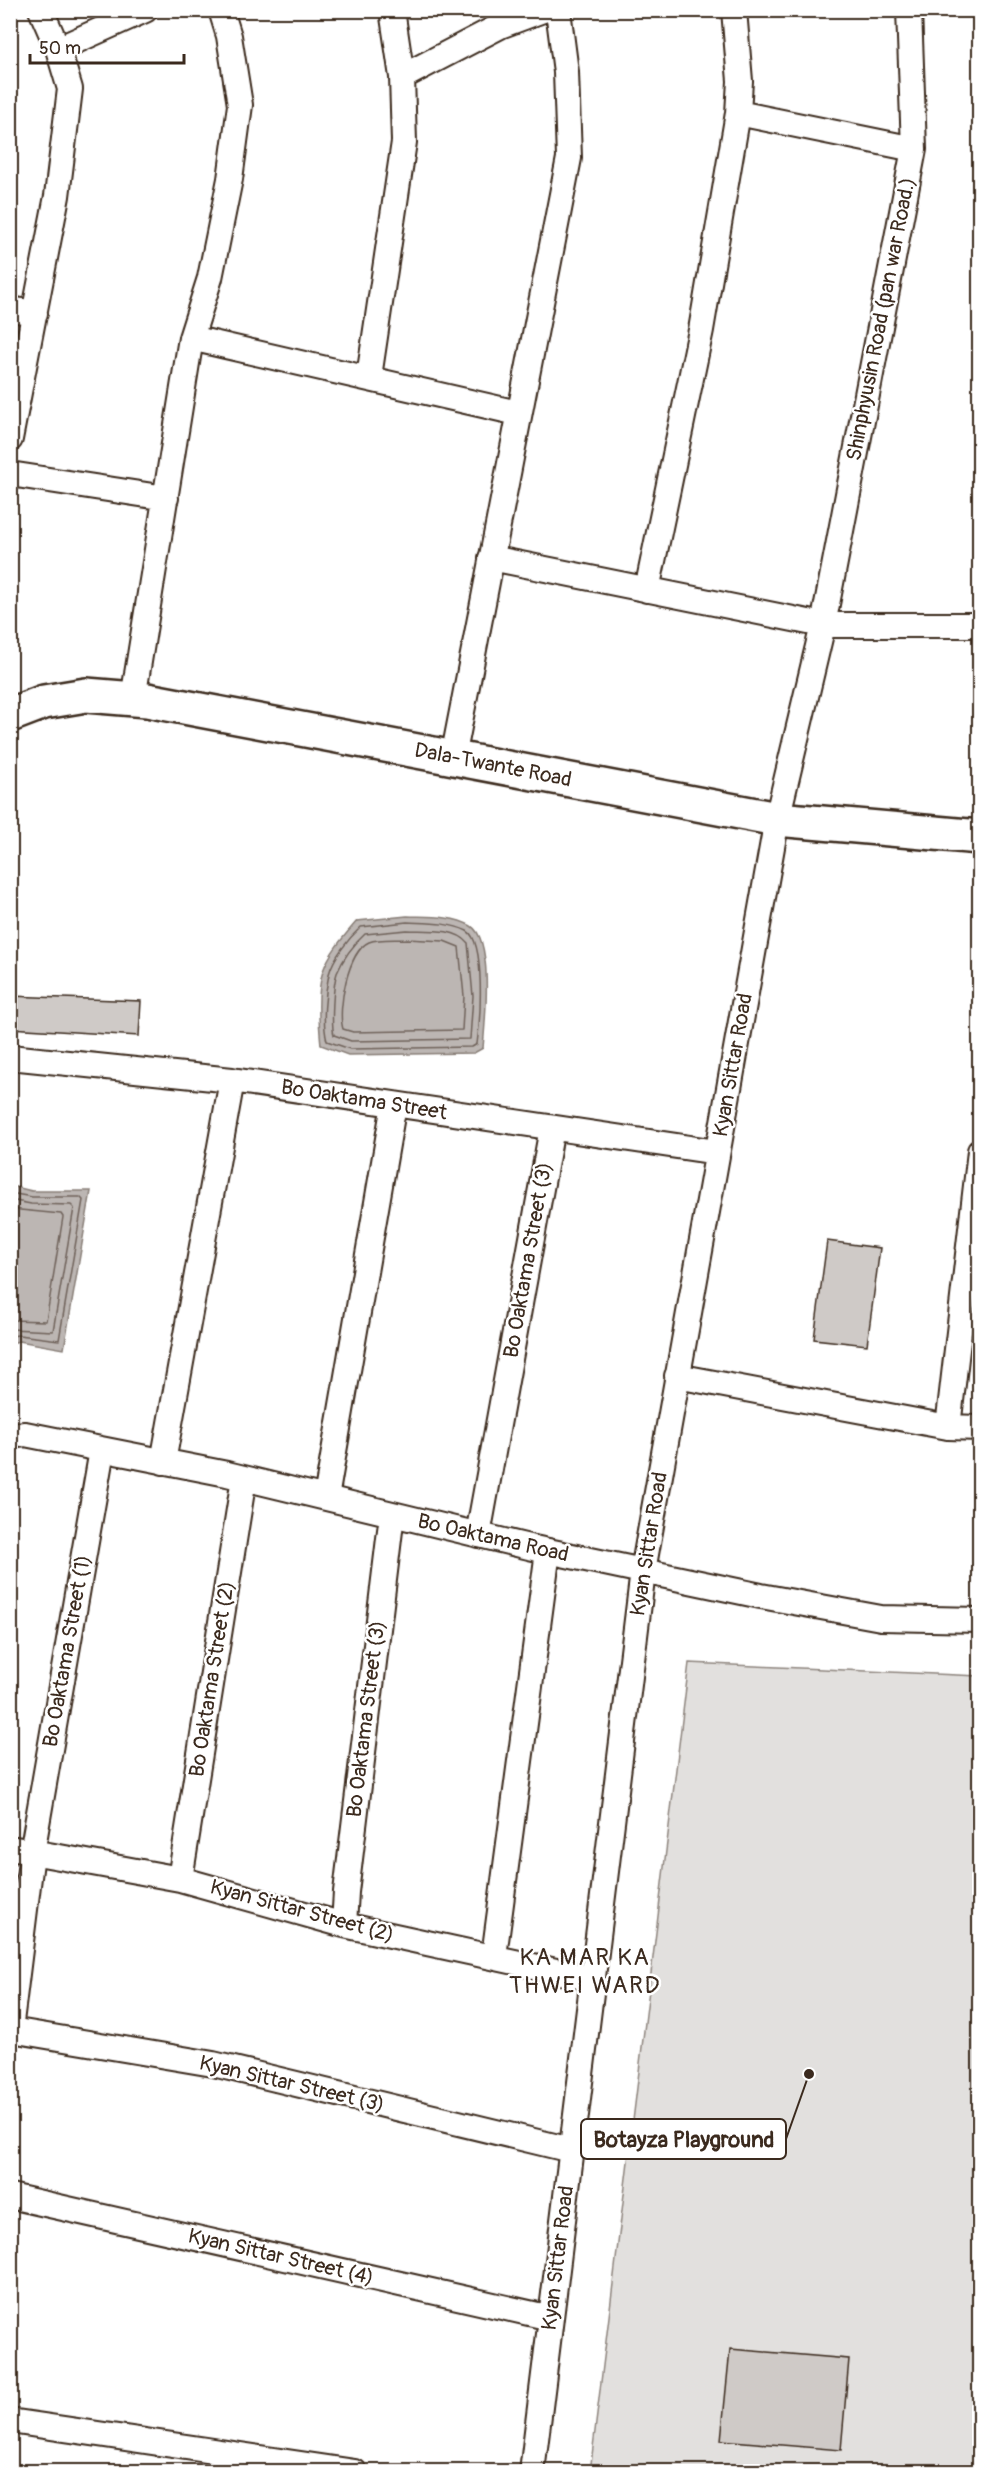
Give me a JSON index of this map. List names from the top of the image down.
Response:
{
  "streets": {
    "main road": ["Dala-Twante Road"],
    "street": [
      "Shinphyusin Road (pan war Road.)",
      "Kyan Sittar Road",
      "Bo Oaktama Street",
      "Bo Oaktama Street (3)",
      "Bo Oaktama Road",
      "Bo Oaktama Street (1)",
      "Bo Oaktama Street (2)",
      "Kyan Sittar Street (2)",
      "Kyan Sittar Street (3)",
      "Kyan Sittar Street (4)"
    ]
  },
  "crossings": [
    ["Shinphyusin Road (pan war Road.)", "Kyan Sittar Road"],
    ["Dala-Twante Road", "Kyan Sittar Road"],
    ["Kyan Sittar Road", "Bo Oaktama Street"],
    ["Kyan Sittar Road", "Bo Oaktama Road"],
    ["Kyan Sittar Road", "Kyan Sittar Street (2)"],
    ["Kyan Sittar Road", "Kyan Sittar Street (3)"],
    ["Kyan Sittar Road", "Kyan Sittar Street (4)"],
    ["Bo Oaktama Street", "Bo Oaktama Street (3)"],
    ["Bo Oaktama Street (3)", "Bo Oaktama Road"],
    ["Bo Oaktama Street (3)", "Kyan Sittar Street (2)"],
    ["Bo Oaktama Road", "Bo Oaktama Street (1)"],
    ["Bo Oaktama Road", "Bo Oaktama Street (2)"],
    ["Bo Oaktama Street (1)", "Kyan Sittar Street (2)"],
    ["Bo Oaktama Street (1)", "Kyan Sittar Street (3)"],
    ["Bo Oaktama Street (2)", "Kyan Sittar Street (2)"]
  ],
  "districts": ["KA MAR KA THWEI WARD"],
  "places": ["Botayza Playground"],
  "scale_bar": "50 m"
}
